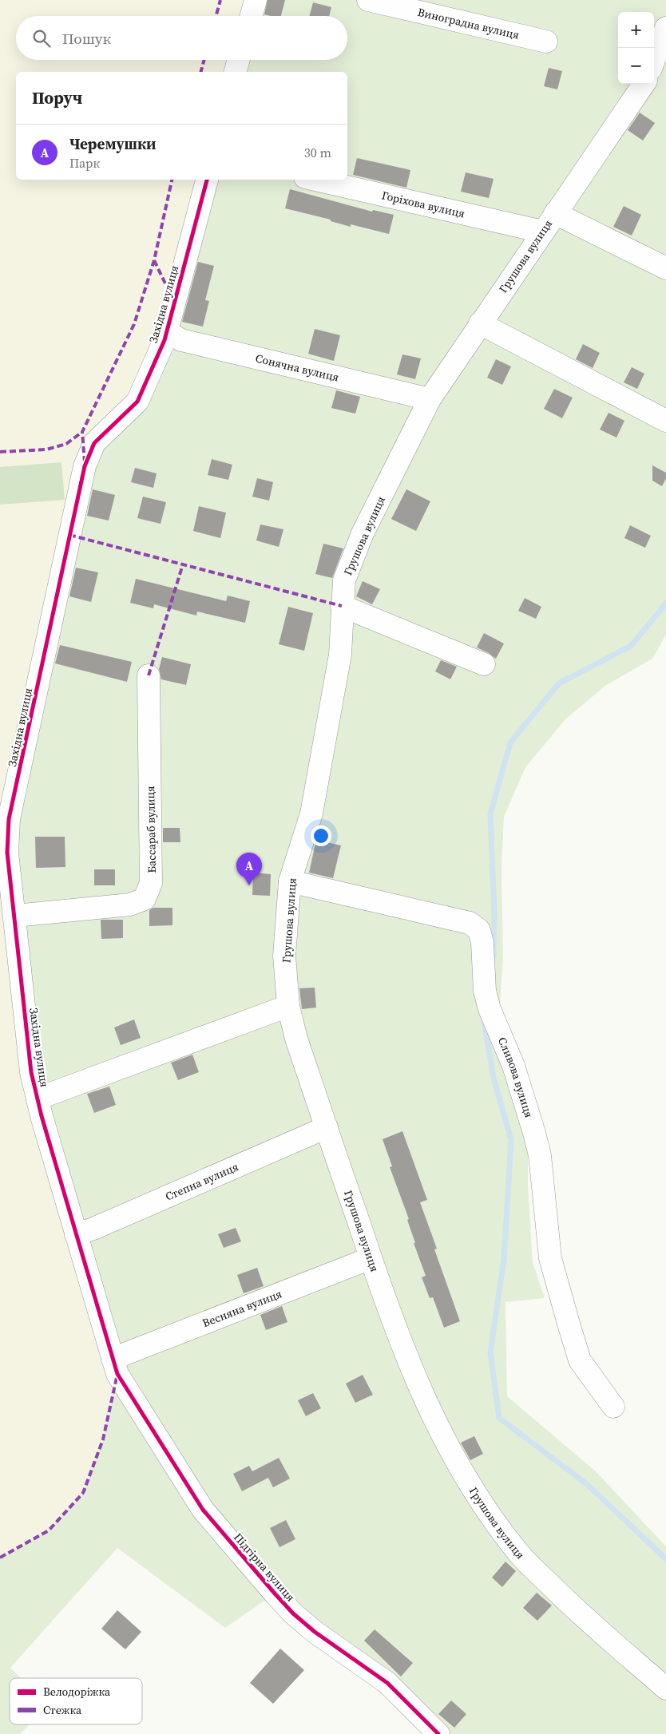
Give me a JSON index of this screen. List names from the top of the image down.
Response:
{
  "streets": {
    "street": [
      "Виноградна вулиця",
      "Горіхова вулиця",
      "Грушова вулиця",
      "Західна вулиця",
      "Сонячна вулиця",
      "Бассараб вулиця",
      "Сливова вулиця",
      "Степна вулиця",
      "Весняна вулиця",
      "Підгірна вулиця"
    ]
  },
  "crossings": [
    ["Горіхова вулиця", "Грушова вулиця"],
    ["Грушова вулиця", "Сонячна вулиця"],
    ["Грушова вулиця", "Сливова вулиця"],
    ["Грушова вулиця", "Степна вулиця"],
    ["Грушова вулиця", "Весняна вулиця"],
    ["Західна вулиця", "Сонячна вулиця"],
    ["Західна вулиця", "Бассараб вулиця"],
    ["Західна вулиця", "Степна вулиця"],
    ["Західна вулиця", "Весняна вулиця"],
    ["Західна вулиця", "Підгірна вулиця"],
    ["Весняна вулиця", "Підгірна вулиця"]
  ],
  "legend": ["Велодоріжка", "Стежка"],
  "page": {
    "map_buttons": ["+", "−"],
    "search": "Пошук",
    "heading": "Поруч",
    "list": [
      {
        "mark": "A",
        "name": "Черемушки",
        "note": "Парк",
        "value": "30 m"
      }
    ],
    "pins": "A"
  }
}
